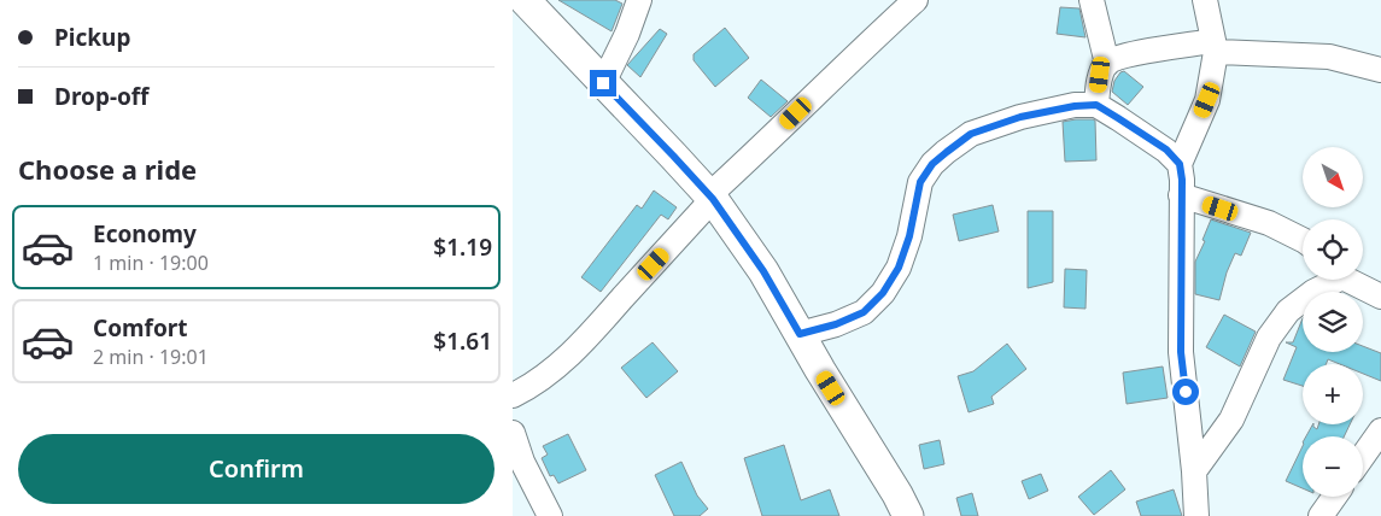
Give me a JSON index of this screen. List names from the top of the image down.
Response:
{
  "north": "bottom right",
  "page": {
    "banner": ["Pickup", "Drop-off"],
    "heading": "Choose a ride",
    "map_buttons": ["+", "−"],
    "list": [
      {
        "name": "Economy",
        "note": "1 min · 19:00",
        "value": "$1.19"
      },
      {
        "name": "Comfort",
        "note": "2 min · 19:01",
        "value": "$1.61"
      }
    ],
    "buttons": "Confirm"
  }
}
